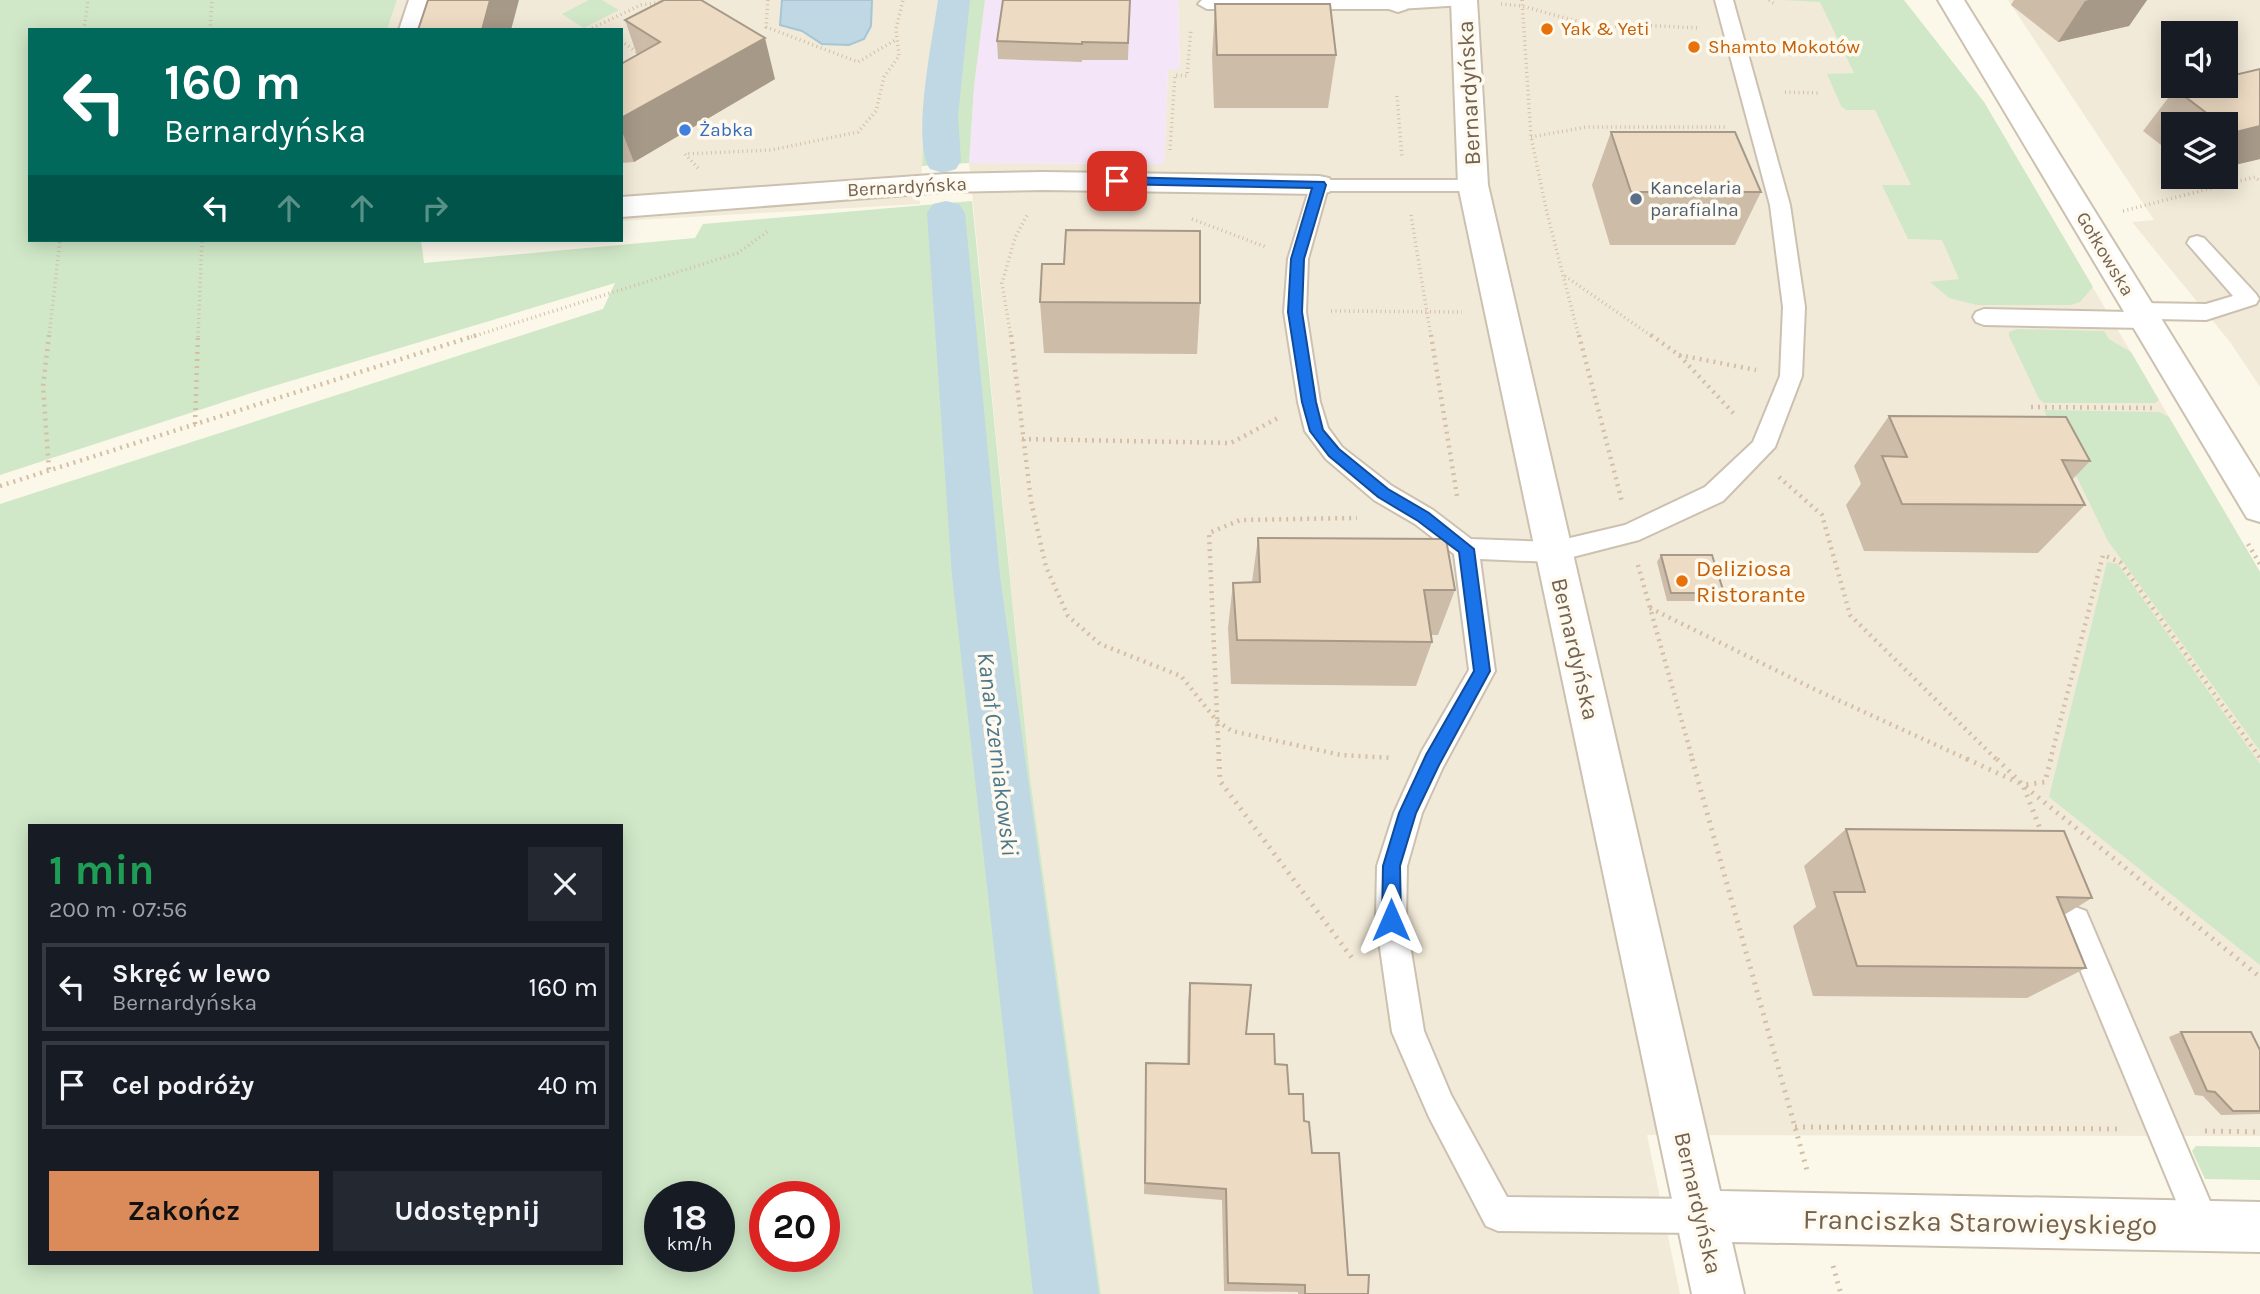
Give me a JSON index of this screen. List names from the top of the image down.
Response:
{
  "streets": {
    "street": ["Bernardyńska", "Gołkowska", "Franciszka Starowieyskiego"]
  },
  "crossings": [
    ["Bernardyńska", "Franciszka Starowieyskiego"]
  ],
  "water": ["Kanał Czerniakowski"],
  "places": [
    "Yak & Yeti",
    "Shamto Mokotów",
    "Żabka",
    "Kancelaria parafialna",
    "Deliziosa Ristorante"
  ],
  "page": {
    "turn": ["160 m", "Bernardyńska"],
    "heading": ["1 min", "200 m · 07:56"],
    "list": [
      {
        "name": "Skręć w lewo",
        "note": "Bernardyńska",
        "value": "160 m"
      },
      {
        "name": "Cel podróży",
        "value": "40 m"
      }
    ],
    "buttons": ["Zakończ", "Udostępnij"],
    "speed": "18 km/h",
    "limit": "20"
  }
}
